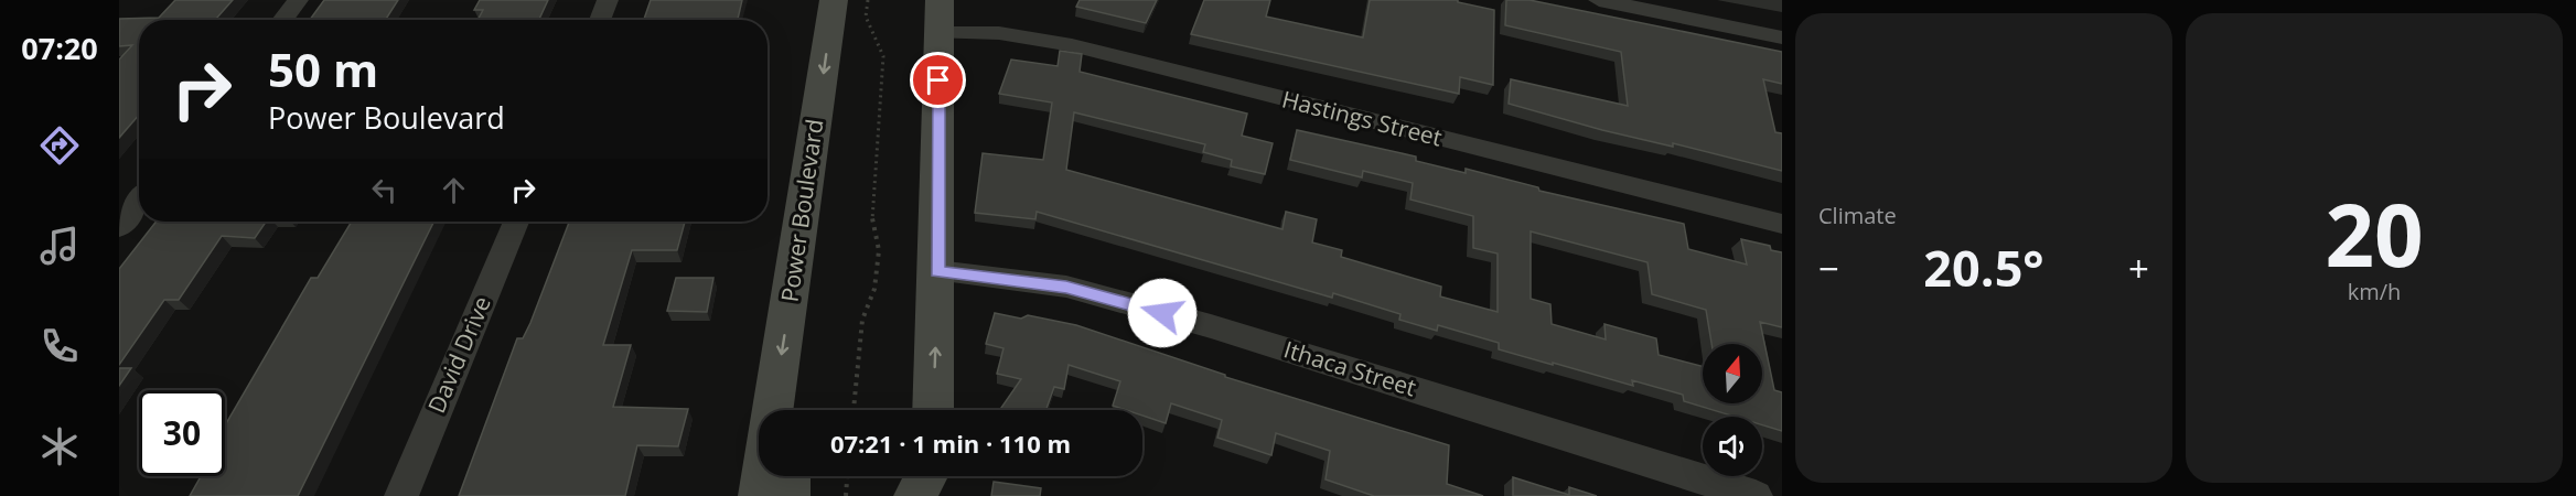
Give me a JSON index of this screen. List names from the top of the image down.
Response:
{
  "streets": {
    "main road": ["Power Boulevard"],
    "street": ["Hastings Street", "David Drive", "Ithaca Street"]
  },
  "north": "top",
  "page": {
    "tabs": "07:20",
    "tile": [
      "Climate",
      ["20", "km/h"]
    ],
    "turn": ["50 m", "Power Boulevard"],
    "heat": ["−", "20.5°", "+"],
    "limit": "30",
    "trip": "07:21 · 1 min · 110 m"
  }
}
